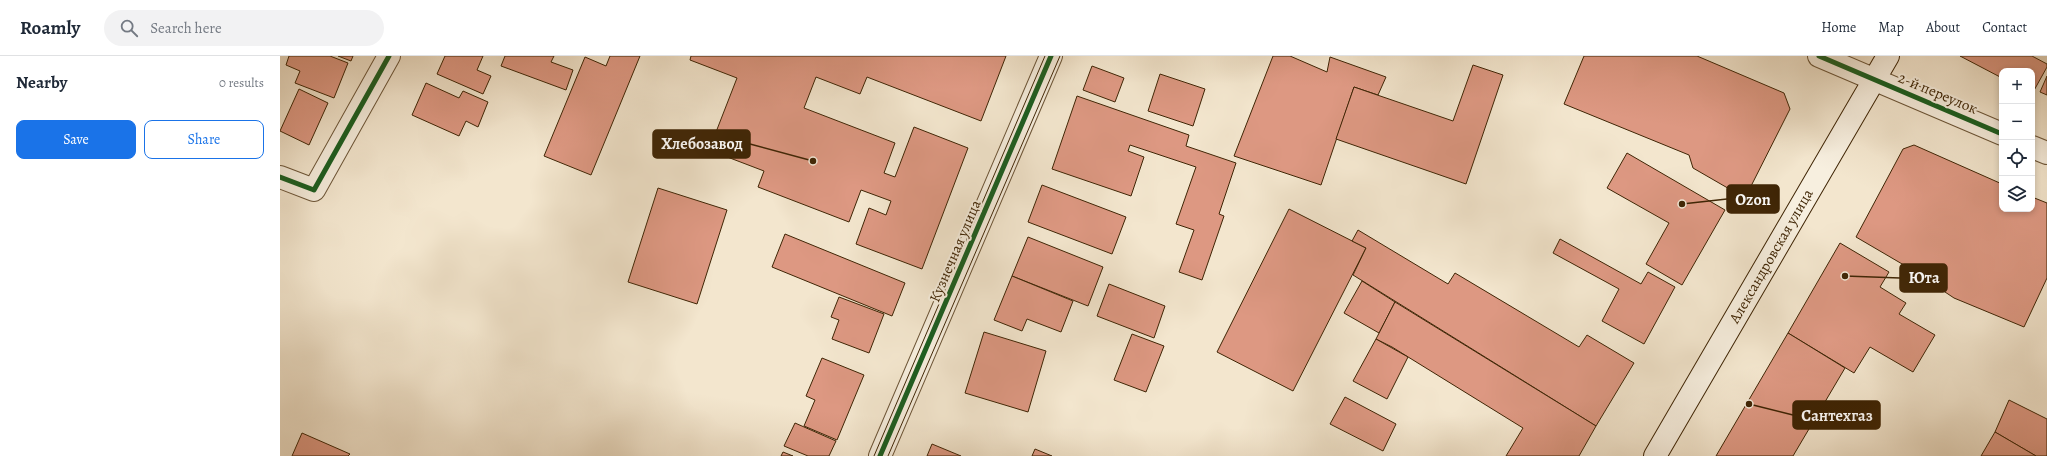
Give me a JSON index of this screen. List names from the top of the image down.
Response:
{
  "streets": {
    "street": ["2-й переулок", "Кузнечная улица", "Александровская улица"]
  },
  "crossings": [
    ["2-й переулок", "Александровская улица"]
  ],
  "places": [
    "Хлебозавод",
    "Ozon",
    "Юта",
    "Сантехгаз"
  ],
  "page": {
    "header": "Roamly",
    "search": "Search here",
    "nav": [
      "Home",
      "Map",
      "About",
      "Contact"
    ],
    "heading": ["Nearby", "0 results"],
    "map_buttons": ["+", "−"],
    "buttons": ["Save", "Share"]
  }
}
